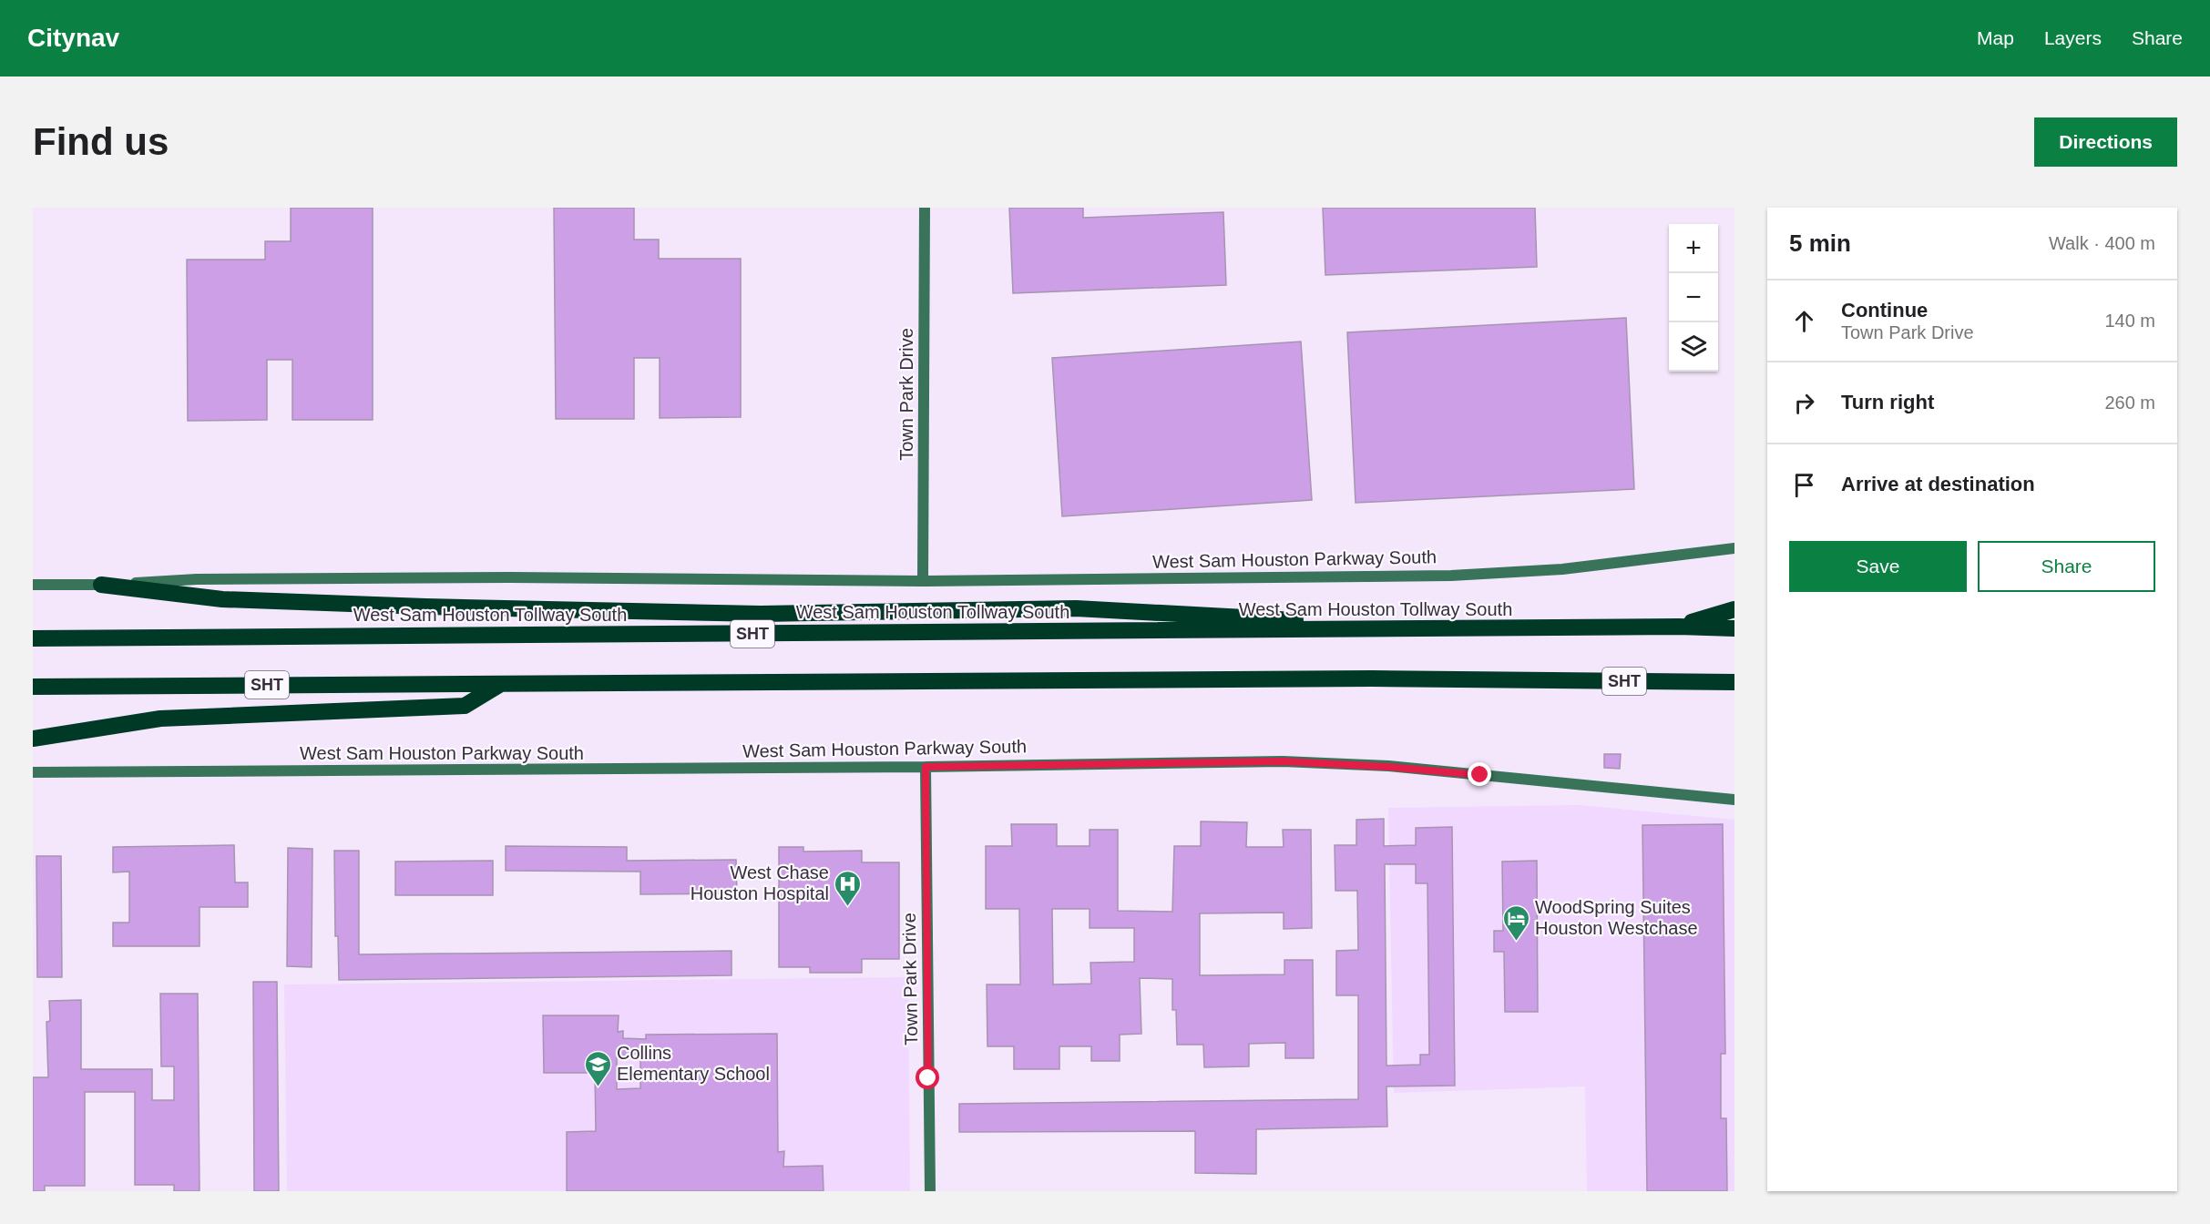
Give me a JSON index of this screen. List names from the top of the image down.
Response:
{
  "streets": {
    "highway": ["West Sam Houston Tollway South", "SHT"],
    "main road": ["Town Park Drive", "West Sam Houston Parkway South"]
  },
  "crossings": [
    ["Town Park Drive", "West Sam Houston Parkway South"]
  ],
  "places": {
    "hospital": ["West Chase Houston Hospital"],
    "hotel": ["WoodSpring Suites Houston Westchase"],
    "school or university": ["Collins Elementary School"]
  },
  "page": {
    "header": "Citynav",
    "nav": ["Map", "Layers", "Share"],
    "buttons": [
      "Directions",
      ["Save", "Share"]
    ],
    "title": "Find us",
    "heading": ["5 min", "Walk · 400 m"],
    "map_buttons": ["+", "−"],
    "list": [
      ["Continue", "Town Park Drive", "140 m"],
      ["Turn right", "260 m"],
      "Arrive at destination"
    ]
  }
}
